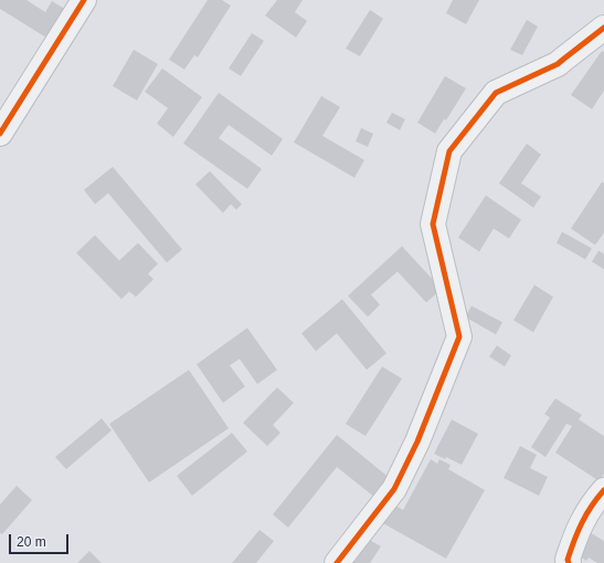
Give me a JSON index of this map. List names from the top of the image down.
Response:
{
  "scale_bar": "20 m"
}
